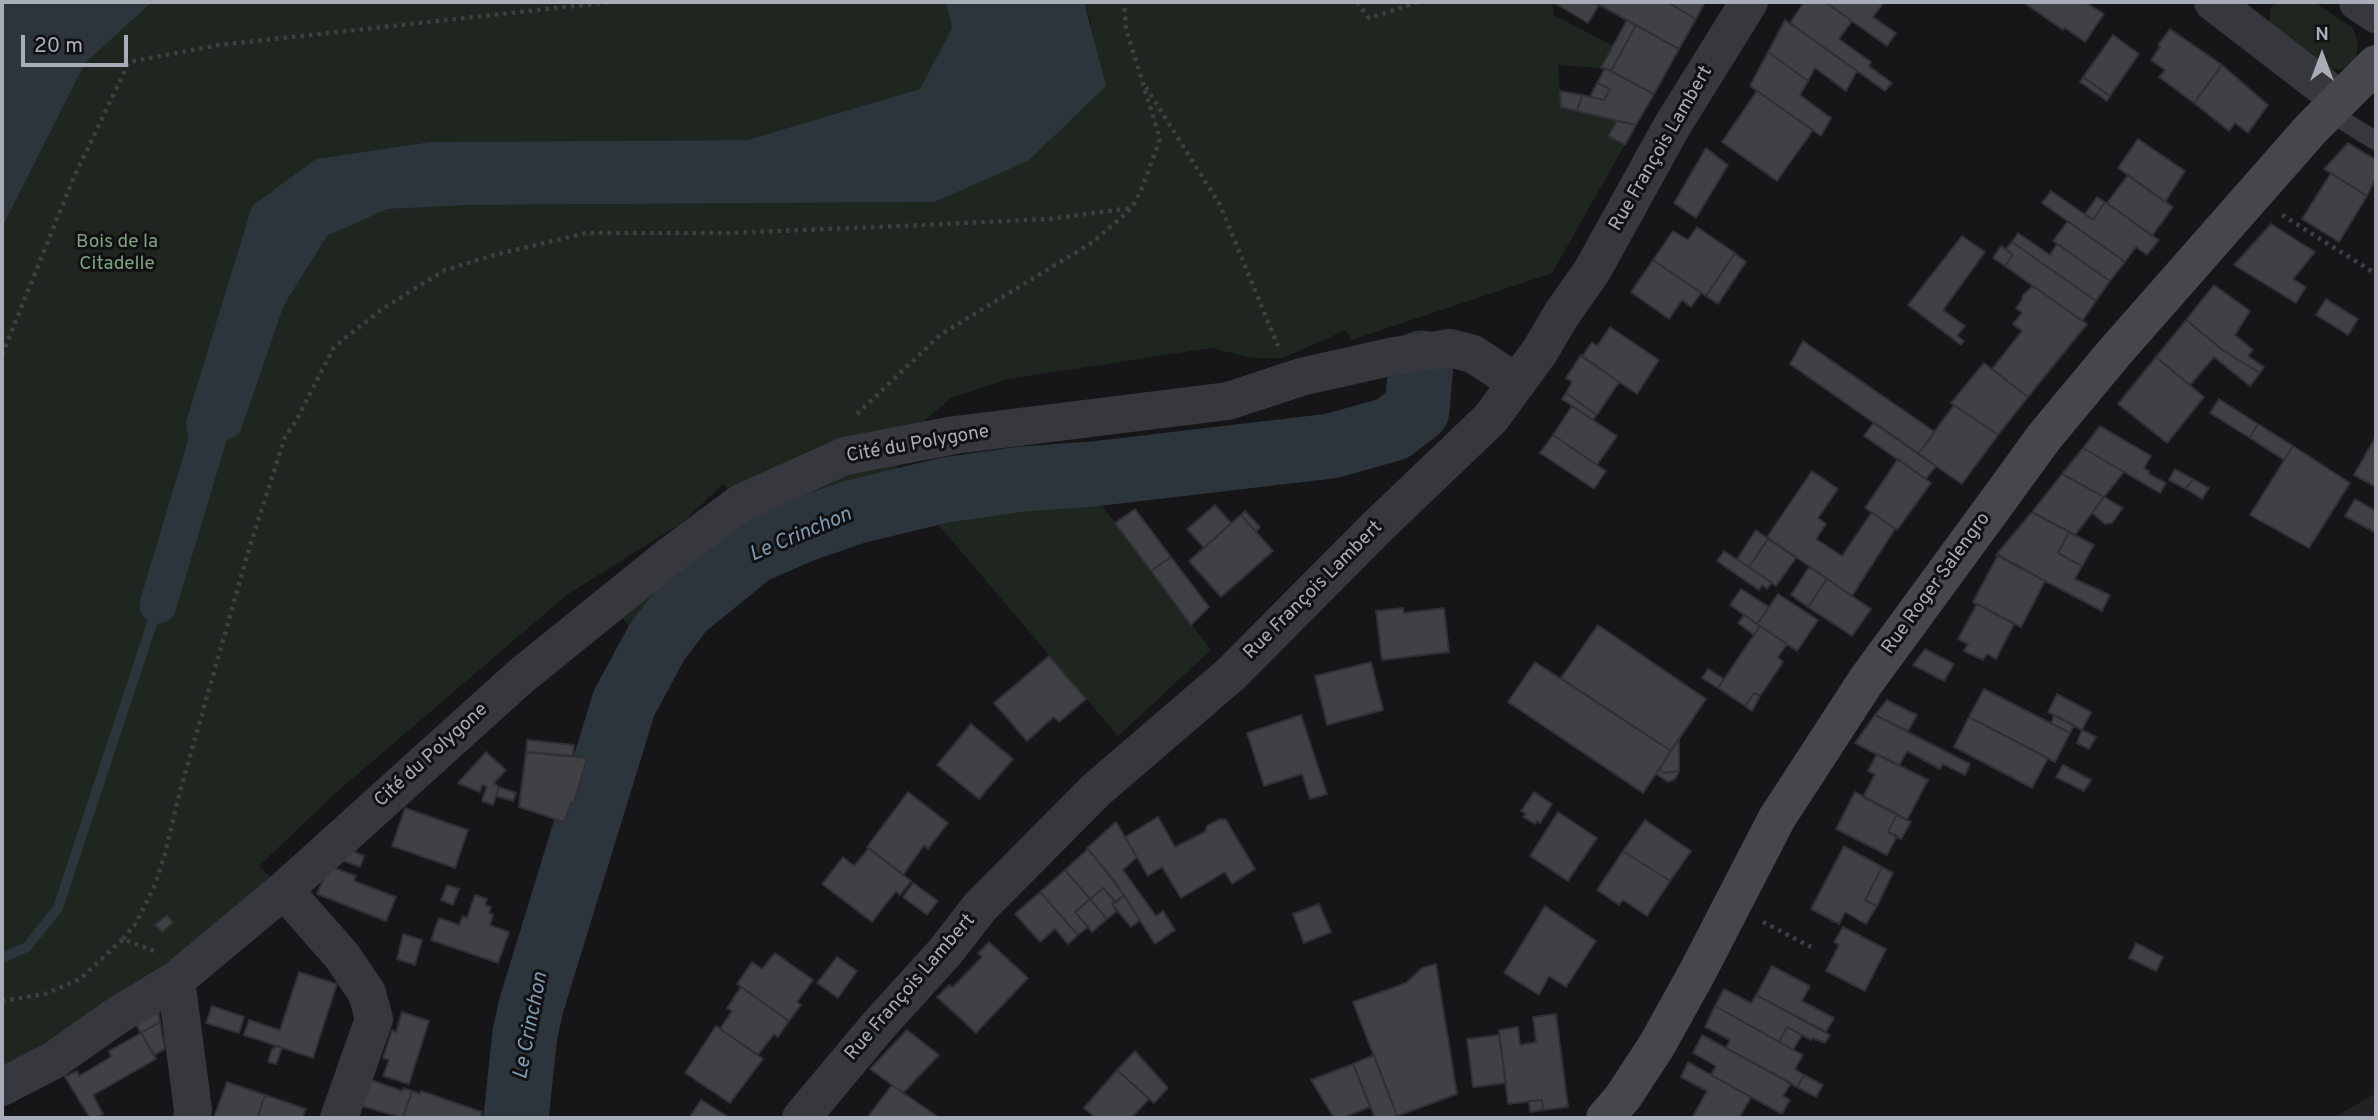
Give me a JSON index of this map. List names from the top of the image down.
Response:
{
  "streets": {
    "street": ["Rue François Lambert", "Cité du Polygone", "Rue Roger Salengro"]
  },
  "crossings": [
    ["Rue François Lambert", "Cité du Polygone"]
  ],
  "water": ["Le Crinchon"],
  "parks": ["Bois de la Citadelle"],
  "scale_bar": "20 m",
  "north": "top"
}
